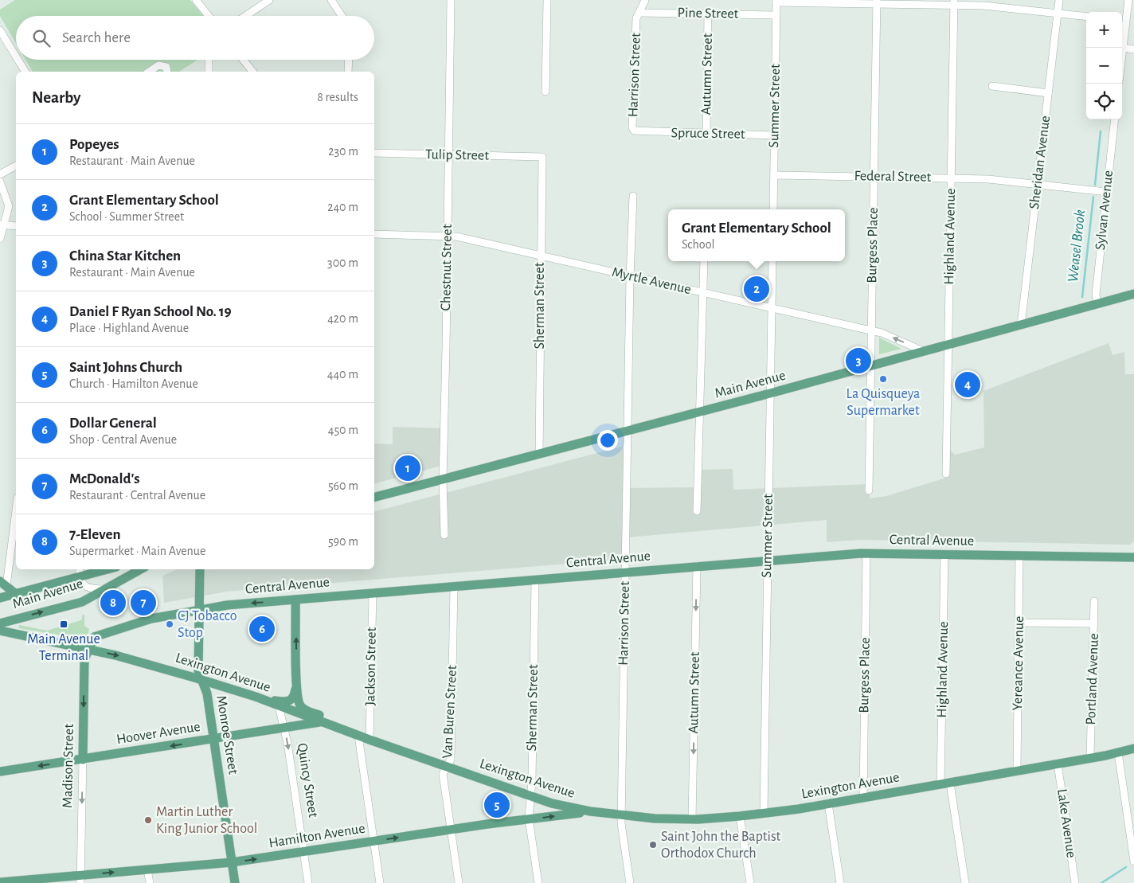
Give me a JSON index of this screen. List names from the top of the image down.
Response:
{
  "streets": {
    "main road": [
      "Main Avenue",
      "Central Avenue",
      "Lexington Avenue",
      "Hoover Avenue",
      "Monroe Street",
      "Madison Street",
      "Hamilton Avenue"
    ],
    "street": [
      "Pine Street",
      "Autumn Street",
      "Harrison Street",
      "Summer Street",
      "Spruce Street",
      "Tulip Street",
      "Sheridan Avenue",
      "Federal Street",
      "Sylvan Avenue",
      "Highland Avenue",
      "Burgess Place",
      "Chestnut Street",
      "Myrtle Avenue",
      "Sherman Street",
      "Yereance Avenue",
      "Jackson Street",
      "Portland Avenue",
      "Van Buren Street",
      "Quincy Street",
      "Lake Avenue"
    ]
  },
  "crossings": [
    ["Pine Street", "Autumn Street"],
    ["Pine Street", "Harrison Street"],
    ["Pine Street", "Summer Street"],
    ["Autumn Street", "Spruce Street"],
    ["Autumn Street", "Central Avenue"],
    ["Autumn Street", "Lexington Avenue"],
    ["Harrison Street", "Spruce Street"],
    ["Harrison Street", "Myrtle Avenue"],
    ["Harrison Street", "Main Avenue"],
    ["Harrison Street", "Central Avenue"],
    ["Harrison Street", "Lexington Avenue"],
    ["Summer Street", "Spruce Street"],
    ["Summer Street", "Federal Street"],
    ["Summer Street", "Myrtle Avenue"],
    ["Summer Street", "Main Avenue"],
    ["Summer Street", "Central Avenue"],
    ["Summer Street", "Lexington Avenue"],
    ["Tulip Street", "Chestnut Street"],
    ["Tulip Street", "Sherman Street"],
    ["Sheridan Avenue", "Federal Street"],
    ["Sheridan Avenue", "Main Avenue"],
    ["Federal Street", "Sylvan Avenue"],
    ["Federal Street", "Highland Avenue"],
    ["Federal Street", "Burgess Place"],
    ["Sylvan Avenue", "Main Avenue"],
    ["Highland Avenue", "Main Avenue"],
    ["Highland Avenue", "Central Avenue"],
    ["Highland Avenue", "Lexington Avenue"],
    ["Burgess Place", "Myrtle Avenue"],
    ["Burgess Place", "Main Avenue"],
    ["Burgess Place", "Central Avenue"],
    ["Burgess Place", "Lexington Avenue"],
    ["Chestnut Street", "Myrtle Avenue"],
    ["Chestnut Street", "Main Avenue"],
    ["Myrtle Avenue", "Sherman Street"],
    ["Myrtle Avenue", "Main Avenue"],
    ["Sherman Street", "Main Avenue"],
    ["Sherman Street", "Central Avenue"],
    ["Sherman Street", "Lexington Avenue"],
    ["Sherman Street", "Hamilton Avenue"],
    ["Central Avenue", "Yereance Avenue"],
    ["Central Avenue", "Jackson Street"],
    ["Central Avenue", "Van Buren Street"],
    ["Central Avenue", "Monroe Street"],
    ["Central Avenue", "Madison Street"],
    ["Yereance Avenue", "Lexington Avenue"],
    ["Jackson Street", "Lexington Avenue"],
    ["Lexington Avenue", "Portland Avenue"],
    ["Lexington Avenue", "Van Buren Street"],
    ["Lexington Avenue", "Hoover Avenue"],
    ["Lexington Avenue", "Monroe Street"],
    ["Lexington Avenue", "Madison Street"],
    ["Lexington Avenue", "Quincy Street"],
    ["Lexington Avenue", "Lake Avenue"],
    ["Lexington Avenue", "Hamilton Avenue"],
    ["Van Buren Street", "Hamilton Avenue"],
    ["Hoover Avenue", "Monroe Street"],
    ["Hoover Avenue", "Madison Street"],
    ["Hoover Avenue", "Quincy Street"],
    ["Monroe Street", "Hamilton Avenue"],
    ["Madison Street", "Hamilton Avenue"],
    ["Quincy Street", "Hamilton Avenue"]
  ],
  "one_way": [
    "Autumn Street",
    "Hoover Avenue",
    "Madison Street",
    "Quincy Street",
    "Hamilton Avenue"
  ],
  "water": ["Weasel Brook"],
  "places": {
    "other": [
      "La Quisqueya Supermarket",
      "CJ Tobacco Stop",
      "Martin Luther King Junior School",
      "Saint John the Baptist Orthodox Church"
    ],
    "transit": ["Main Avenue Terminal"]
  },
  "page": {
    "map_buttons": ["+", "−"],
    "search": "Search here",
    "heading": ["Nearby", "8 results"],
    "list": [
      {
        "mark": "1",
        "name": "Popeyes",
        "note": "Restaurant · Main Avenue",
        "value": "230 m"
      },
      {
        "mark": "2",
        "name": "Grant Elementary School",
        "note": "School · Summer Street",
        "value": "240 m"
      },
      {
        "mark": "3",
        "name": "China Star Kitchen",
        "note": "Restaurant · Main Avenue",
        "value": "300 m"
      },
      {
        "mark": "4",
        "name": "Daniel F Ryan School No. 19",
        "note": "Place · Highland Avenue",
        "value": "420 m"
      },
      {
        "mark": "5",
        "name": "Saint Johns Church",
        "note": "Church · Hamilton Avenue",
        "value": "440 m"
      },
      {
        "mark": "6",
        "name": "Dollar General",
        "note": "Shop · Central Avenue",
        "value": "450 m"
      },
      {
        "mark": "7",
        "name": "McDonald's",
        "note": "Restaurant · Central Avenue",
        "value": "560 m"
      },
      {
        "mark": "8",
        "name": "7-Eleven",
        "note": "Supermarket · Main Avenue",
        "value": "590 m"
      }
    ],
    "popup": ["Grant Elementary School", "School"],
    "pins": [
      "2",
      "3",
      "4",
      "1",
      "7",
      "8",
      "6",
      "5"
    ]
  }
}
